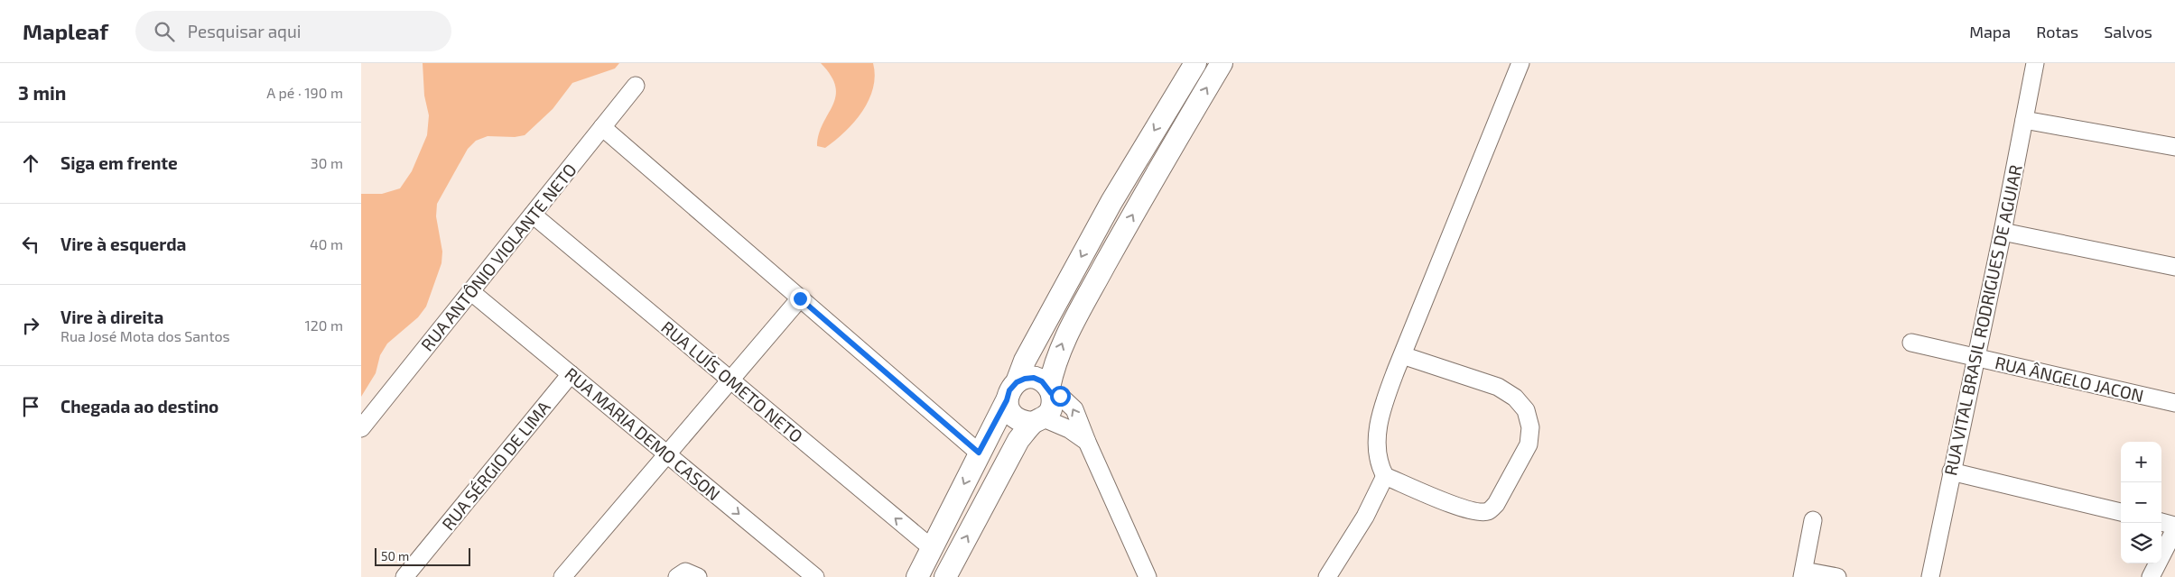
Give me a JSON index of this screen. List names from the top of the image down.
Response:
{
  "streets": {
    "street": [
      "RUA ANTÔNIO VIOLANTE NETO",
      "RUA VITAL BRASIL RODRIGUES DE AGUIAR",
      "RUA ÂNGELO JACON",
      "RUA LUÍS OMETO NETO",
      "RUA MARIA DEMO CASON",
      "RUA SÉRGIO DE LIMA"
    ]
  },
  "crossings": [
    ["RUA ANTÔNIO VIOLANTE NETO", "RUA LUÍS OMETO NETO"],
    ["RUA ANTÔNIO VIOLANTE NETO", "RUA MARIA DEMO CASON"],
    ["RUA VITAL BRASIL RODRIGUES DE AGUIAR", "RUA ÂNGELO JACON"],
    ["RUA MARIA DEMO CASON", "RUA SÉRGIO DE LIMA"]
  ],
  "one_way": ["RUA MARIA DEMO CASON"],
  "scale_bar": "50 m",
  "page": {
    "header": "Mapleaf",
    "search": "Pesquisar aqui",
    "nav": ["Mapa", "Rotas", "Salvos"],
    "heading": ["3 min", "A pé · 190 m"],
    "list": [
      ["Siga em frente", "30 m"],
      ["Vire à esquerda", "40 m"],
      ["Vire à direita", "Rua José Mota dos Santos", "120 m"],
      "Chegada ao destino"
    ],
    "map_buttons": ["+", "−"],
    "scale": "50 m"
  }
}
